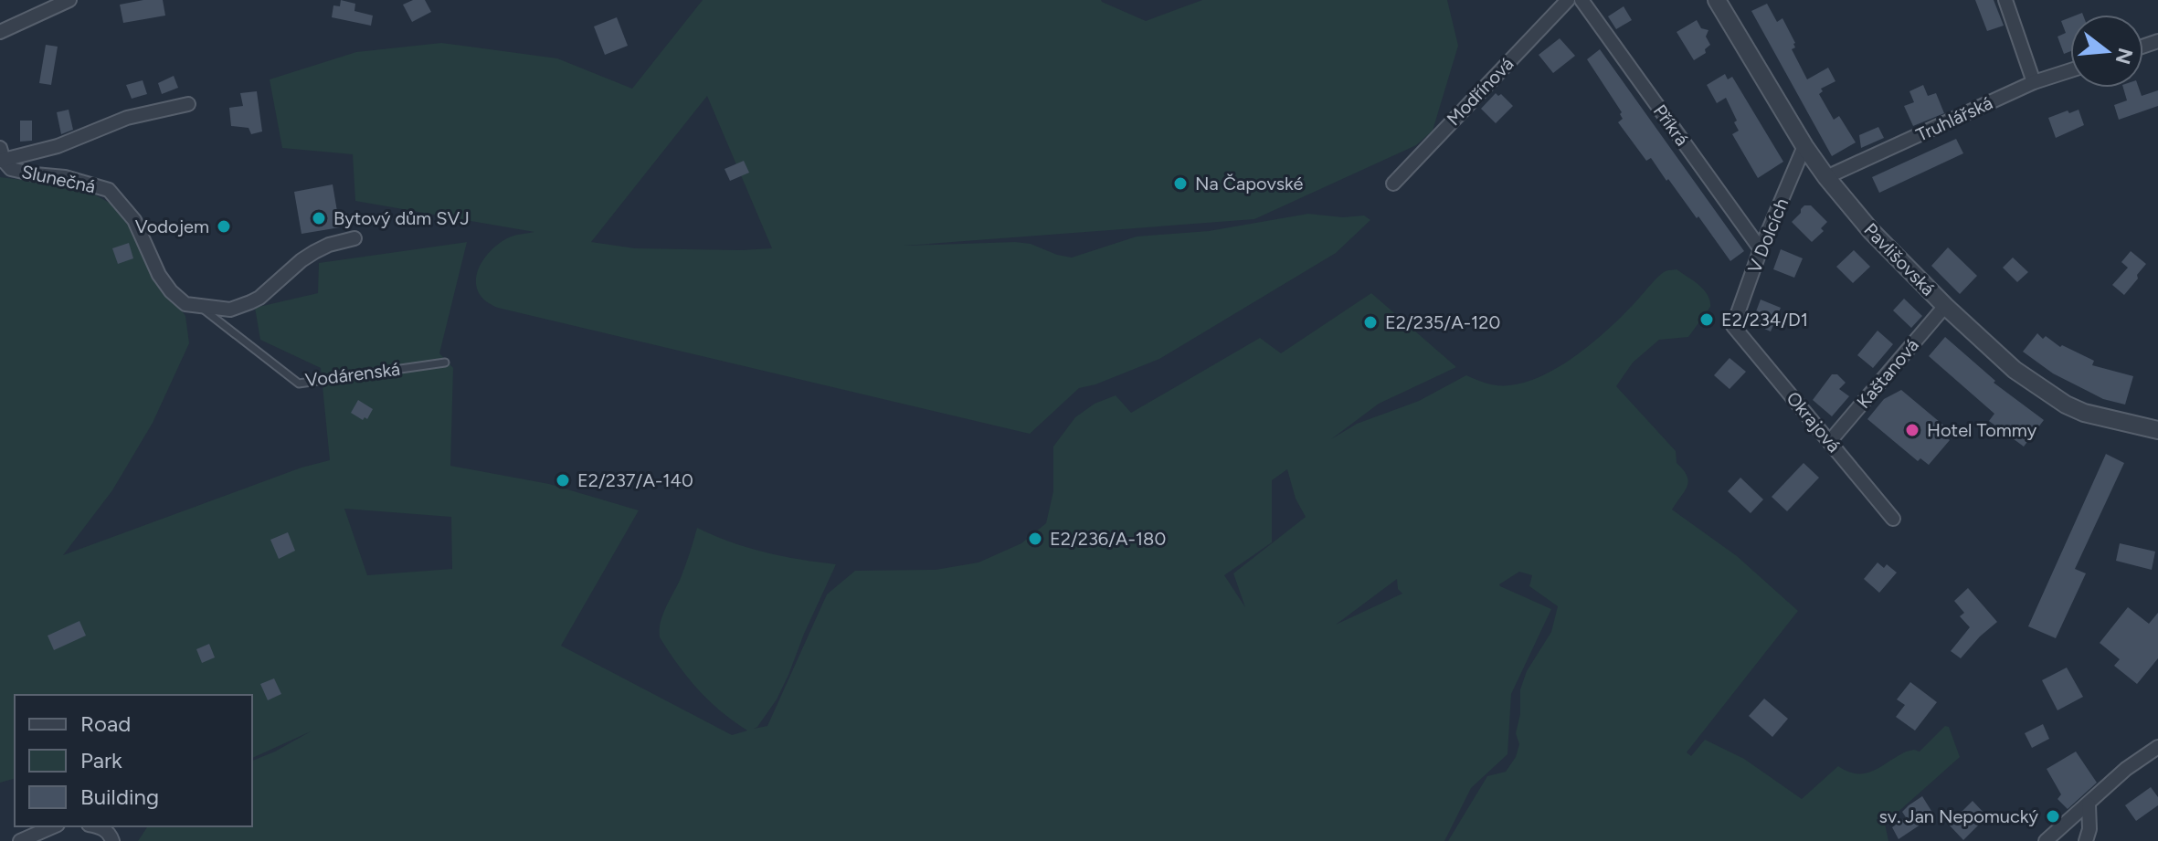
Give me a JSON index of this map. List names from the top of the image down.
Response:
{
  "streets": {
    "street": [
      "Modřínová",
      "Truhlářská",
      "Příkrá",
      "Slunečná",
      "V Dolcích",
      "Pavlišovská",
      "Kaštanová",
      "Okrajová"
    ],
    "lane": ["Vodárenská"]
  },
  "crossings": [
    ["Truhlářská", "Pavlišovská"],
    ["Příkrá", "V Dolcích"],
    ["Slunečná", "Vodárenská"],
    ["V Dolcích", "Pavlišovská"],
    ["V Dolcích", "Okrajová"],
    ["Pavlišovská", "Kaštanová"],
    ["Kaštanová", "Okrajová"]
  ],
  "places": [
    "Na Čapovské",
    "Bytový dům SVJ",
    "Vodojem",
    "E2/234/D1",
    "E2/235/A-120",
    "Hotel Tommy",
    "E2/237/A-140",
    "E2/236/A-180",
    "sv. Jan Nepomucký"
  ],
  "legend": ["Road", "Park", "Building"],
  "north": "right"
}
